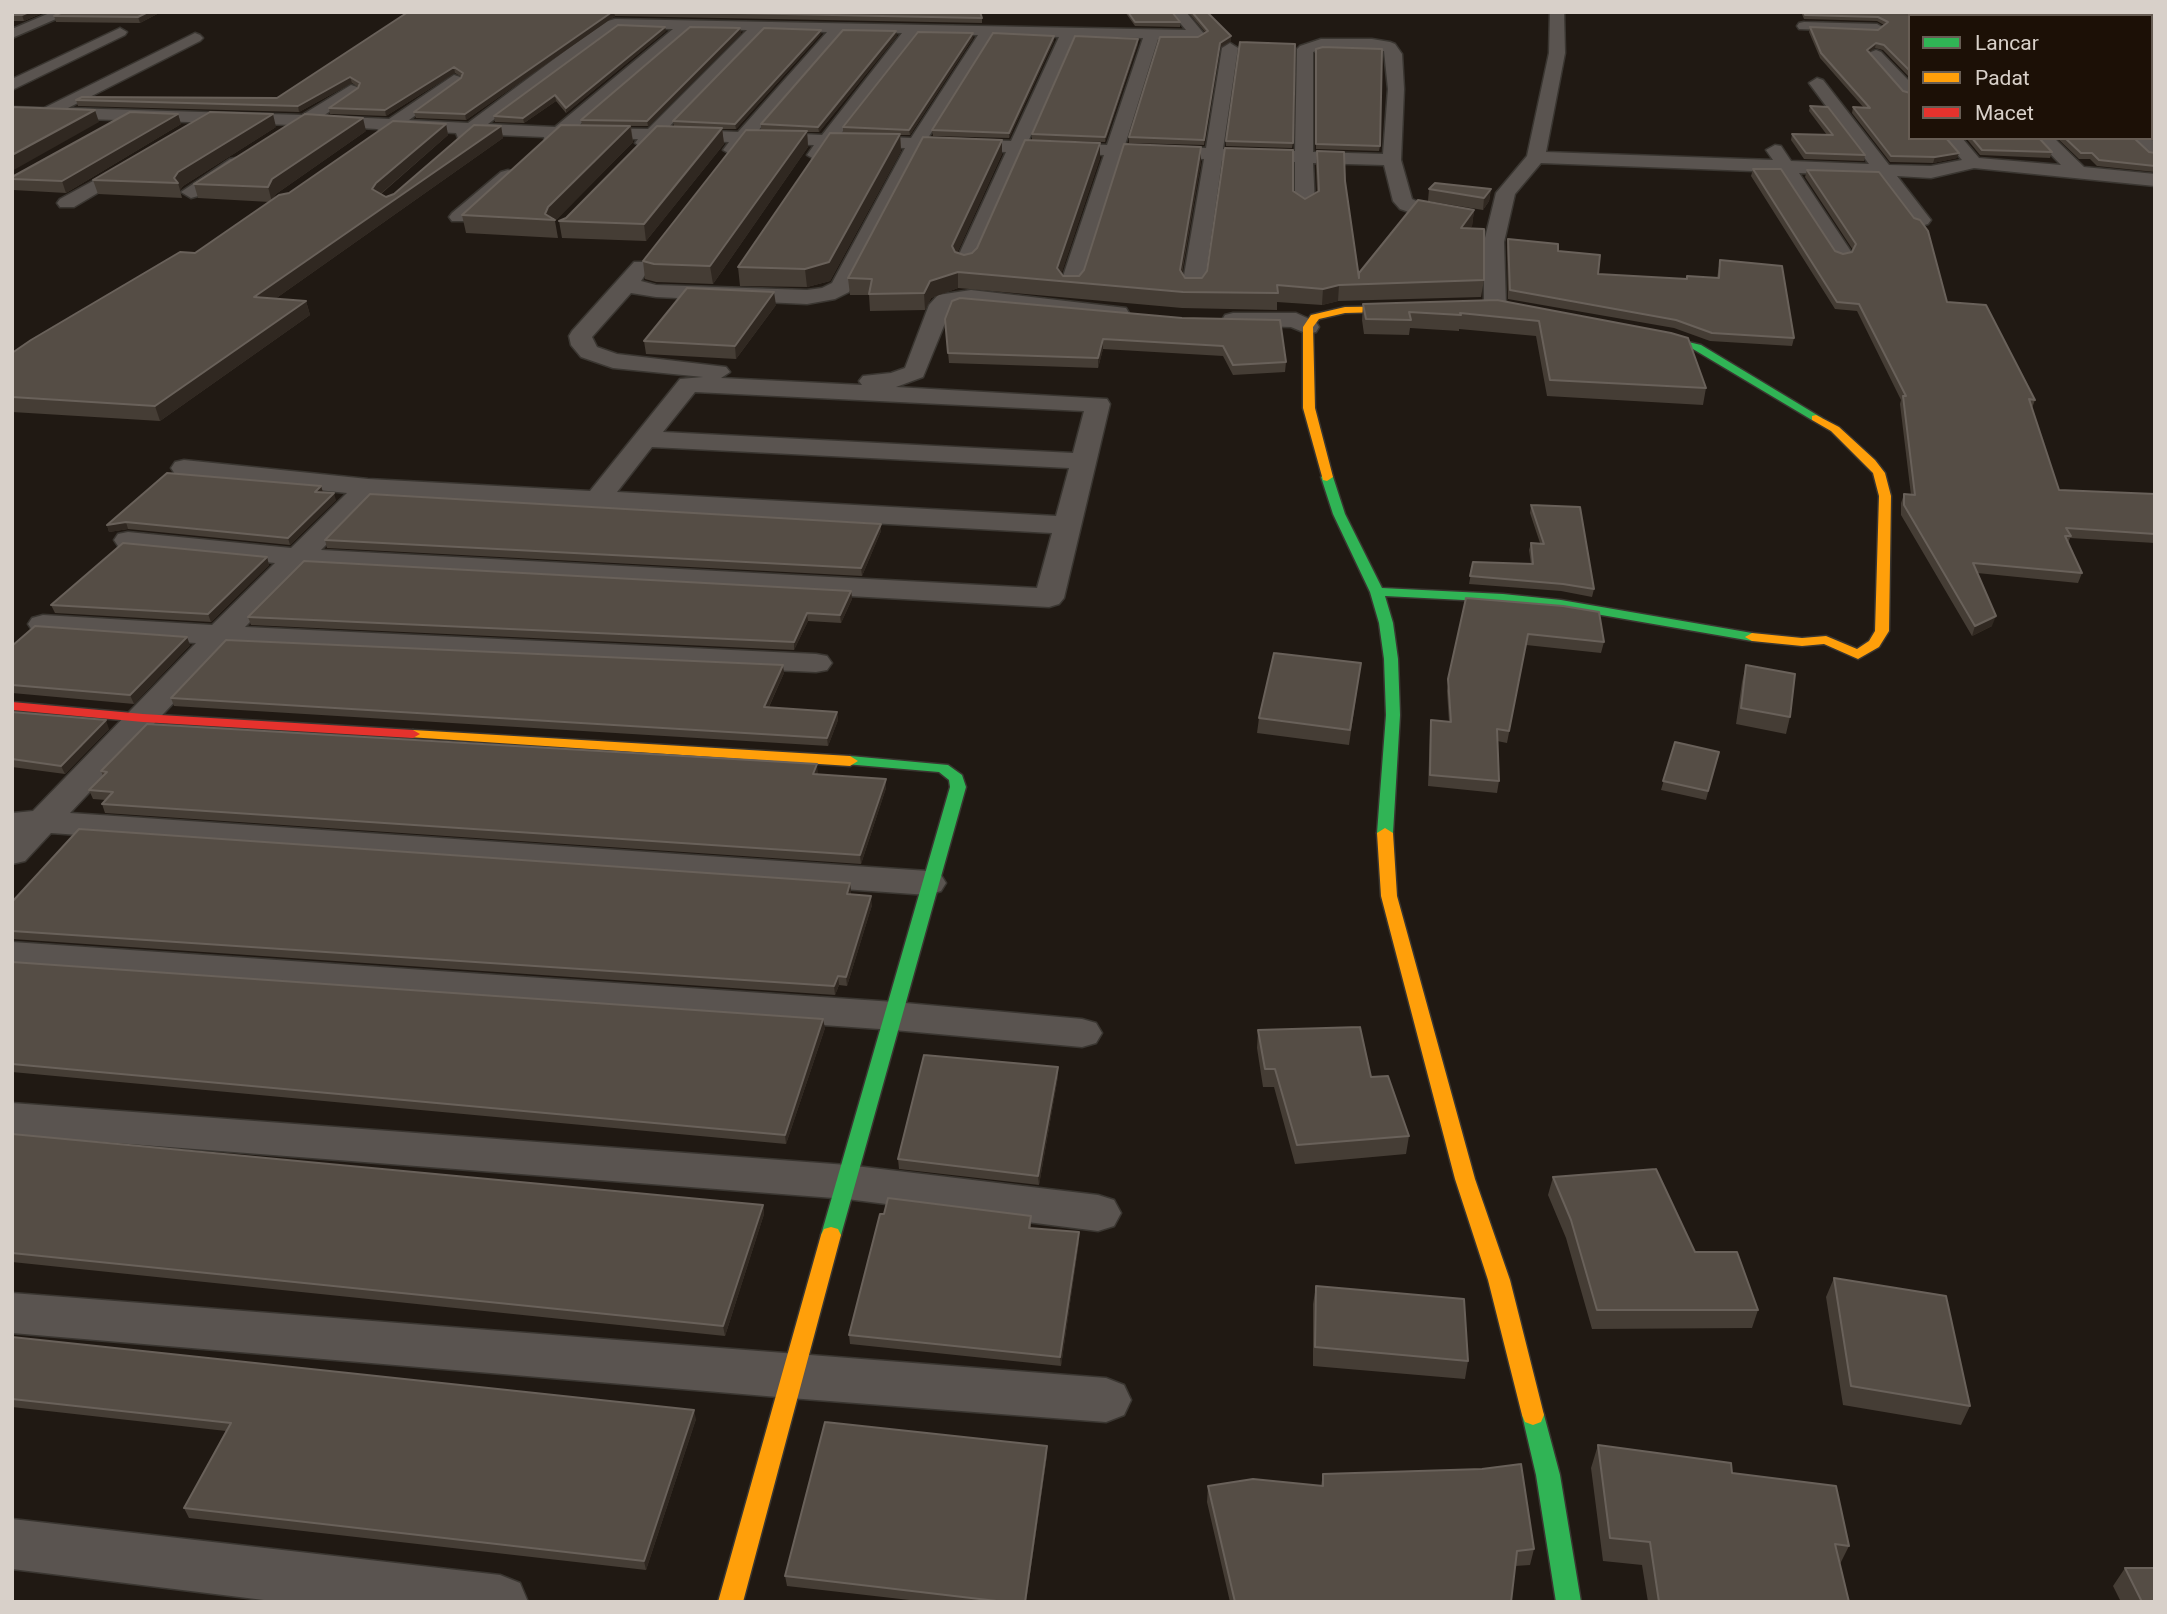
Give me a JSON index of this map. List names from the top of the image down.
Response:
{
  "legend": ["Lancar", "Padat", "Macet"]
}
